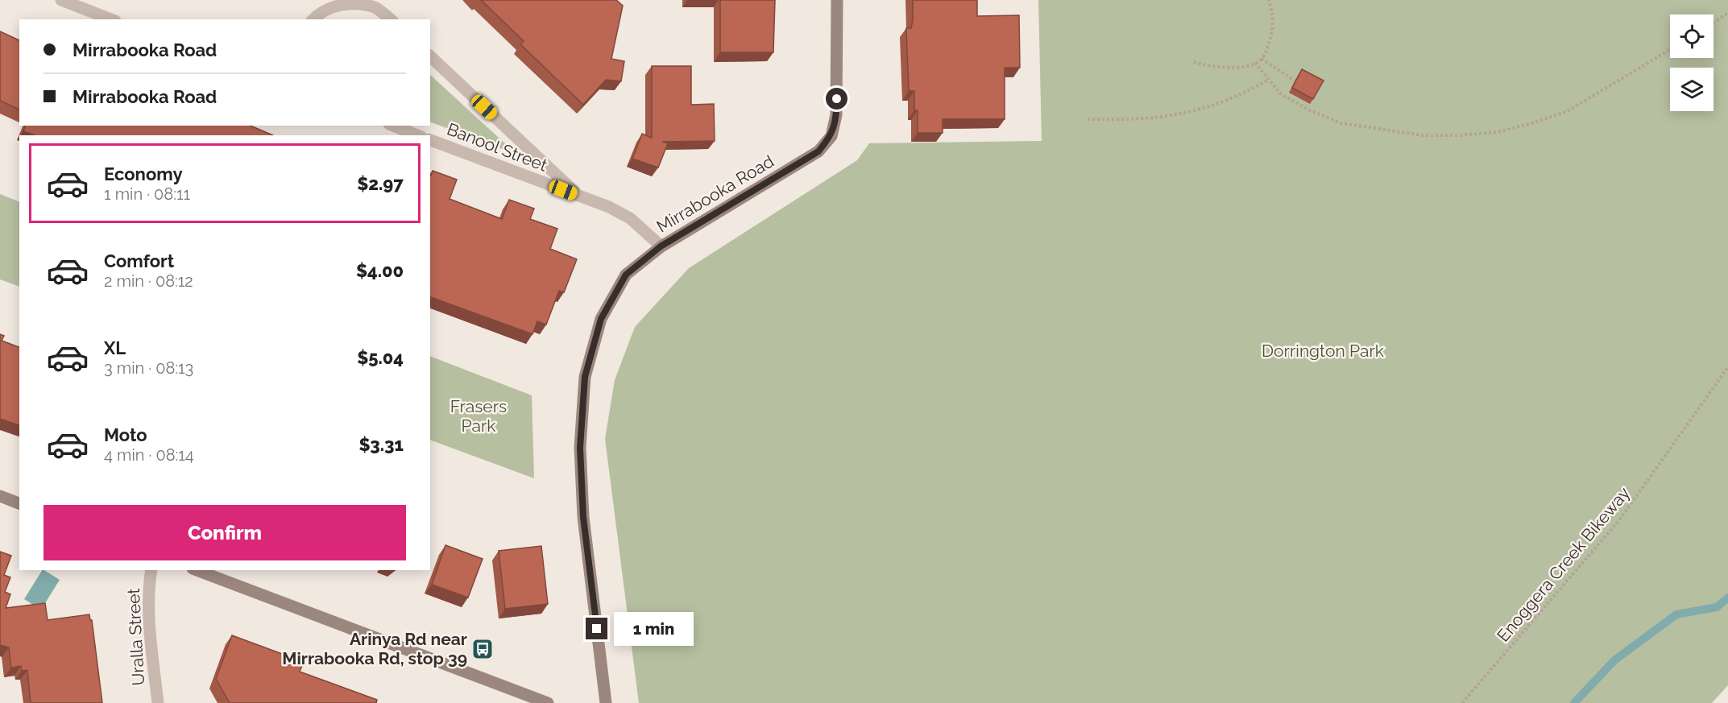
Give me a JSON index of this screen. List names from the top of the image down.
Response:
{
  "streets": {
    "street": ["Banool Street", "Mirrabooka Road", "Uralla Street"],
    "path": ["Enoggera Creek Bikeway"]
  },
  "crossings": [
    ["Banool Street", "Mirrabooka Road"]
  ],
  "parks": ["Dorrington Park", "Frasers Park"],
  "places": {
    "bus stop": ["Arinya Rd near Mirrabooka Rd, stop 39"]
  },
  "page": {
    "banner": ["Mirrabooka Road", "Mirrabooka Road"],
    "list": [
      {
        "name": "Economy",
        "note": "1 min · 08:11",
        "value": "$2.97"
      },
      {
        "name": "Comfort",
        "note": "2 min · 08:12",
        "value": "$4.00"
      },
      {
        "name": "XL",
        "note": "3 min · 08:13",
        "value": "$5.04"
      },
      {
        "name": "Moto",
        "note": "4 min · 08:14",
        "value": "$3.31"
      }
    ],
    "buttons": "Confirm",
    "bubble": "1 min"
  }
}
